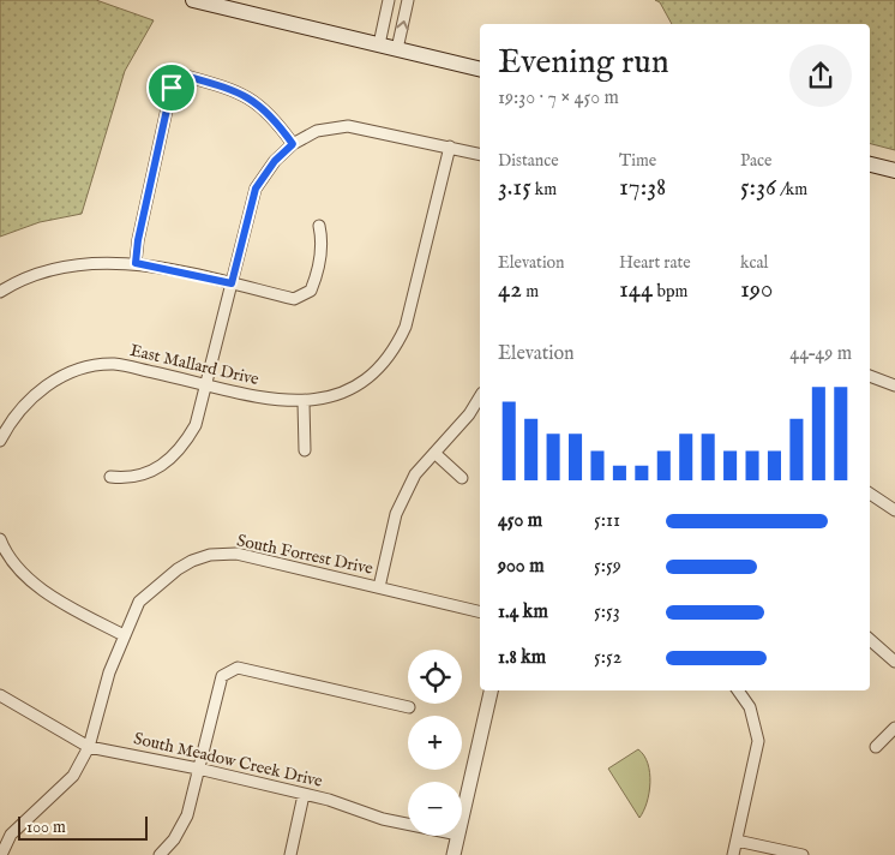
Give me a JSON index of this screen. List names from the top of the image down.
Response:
{
  "streets": {
    "street": ["East Mallard Drive", "South Forrest Drive", "South Meadow Creek Drive"]
  },
  "crossings": [
    ["South Forrest Drive", "South Meadow Creek Drive"]
  ],
  "scale_bar": "100 m",
  "page": {
    "heading": ["Evening run", "19:30 · 7 × 450 m"],
    "stats": [
      ["Distance", "3.15 km"],
      ["Time", "17:38"],
      ["Pace", "5:36 /km"],
      ["Elevation", "42 m"],
      ["Heart rate", "144 bpm"],
      ["kcal", "190"]
    ],
    "chart": ["Elevation", "44–49 m"],
    "list": [
      {
        "name": "450 m",
        "note": "5:11"
      },
      {
        "name": "900 m",
        "note": "5:59"
      },
      {
        "name": "1.4 km",
        "note": "5:53"
      },
      {
        "name": "1.8 km",
        "note": "5:52"
      }
    ],
    "map_buttons": ["+", "−"],
    "scale": "100 m"
  }
}
